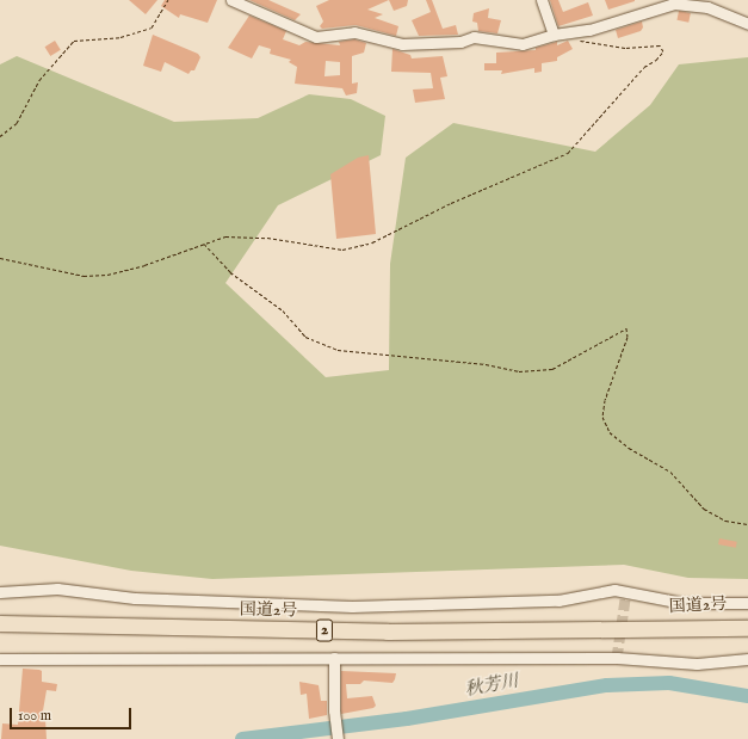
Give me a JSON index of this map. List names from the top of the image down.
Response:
{
  "streets": {
    "highway": ["国道2号", "2"]
  },
  "water": ["秋芳川"],
  "scale_bar": "100 m"
}
